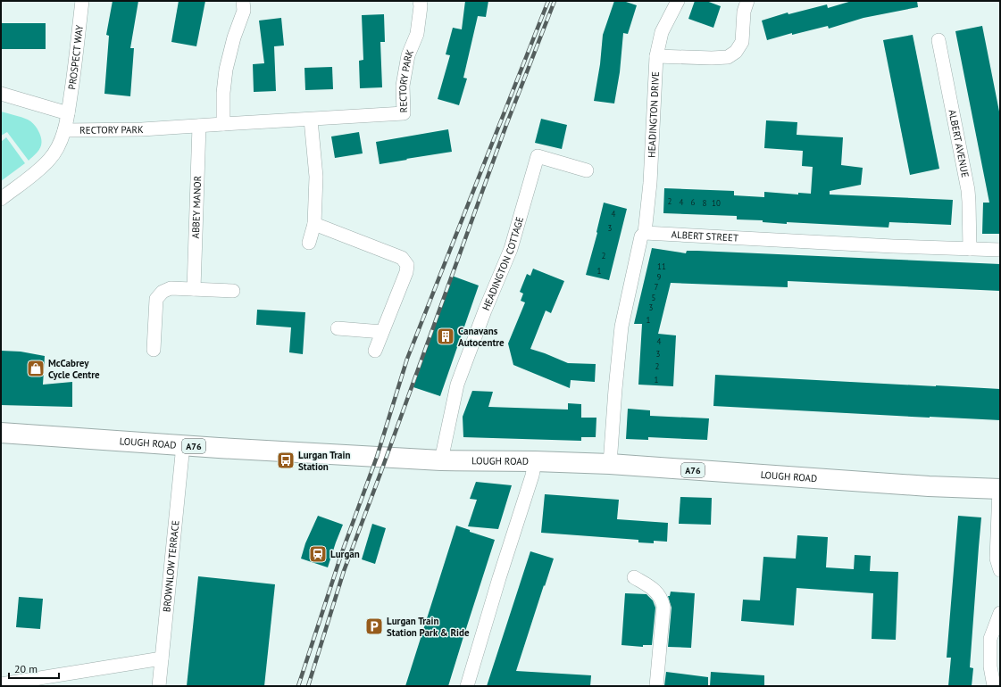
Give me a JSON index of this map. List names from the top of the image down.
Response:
{
  "streets": {
    "main road": ["LOUGH ROAD", "A76"],
    "street": [
      "PROSPECT WAY",
      "RECTORY PARK",
      "HEADINGTON DRIVE",
      "ALBERT AVENUE",
      "ABBEY MANOR",
      "ALBERT STREET",
      "HEADINGTON COTTAGE",
      "BROWNLOW TERRACE"
    ]
  },
  "crossings": [
    ["PROSPECT WAY", "RECTORY PARK"],
    ["RECTORY PARK", "ABBEY MANOR"],
    ["HEADINGTON DRIVE", "ALBERT STREET"],
    ["ALBERT AVENUE", "ALBERT STREET"],
    ["HEADINGTON COTTAGE", "LOUGH ROAD"],
    ["LOUGH ROAD", "BROWNLOW TERRACE"]
  ],
  "places": {
    "building": ["Canavans Autocentre"],
    "shop": ["McCabrey Cycle Centre"],
    "bus stop": ["Lurgan Train Station"],
    "station": ["Lurgan"],
    "parking": ["Lurgan Train Station Park & Ride"]
  },
  "house_numbers": [
    "2",
    "4",
    "6",
    "8",
    "10",
    "4",
    "3",
    "2",
    "11",
    "1",
    "9",
    "7",
    "5",
    "3",
    "1",
    "4",
    "3",
    "2",
    "1"
  ],
  "scale_bar": "20 m"
}
